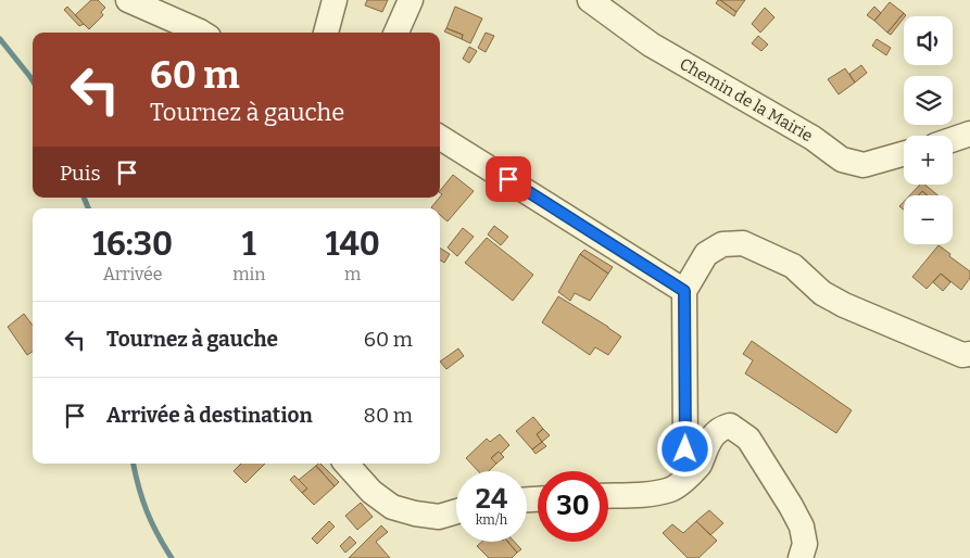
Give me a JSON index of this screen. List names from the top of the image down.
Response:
{
  "streets": {
    "street": ["Chemin de la Mairie"]
  },
  "page": {
    "map_buttons": ["+", "−"],
    "turn": ["60 m", "Tournez à gauche"],
    "then": "Puis",
    "eta": [
      "16:30",
      "Arrivée",
      "1",
      "min",
      "140",
      "m"
    ],
    "list": [
      {
        "name": "Tournez à gauche",
        "value": "60 m"
      },
      {
        "name": "Arrivée à destination",
        "value": "80 m"
      }
    ],
    "speed": "24 km/h",
    "limit": "30"
  }
}
